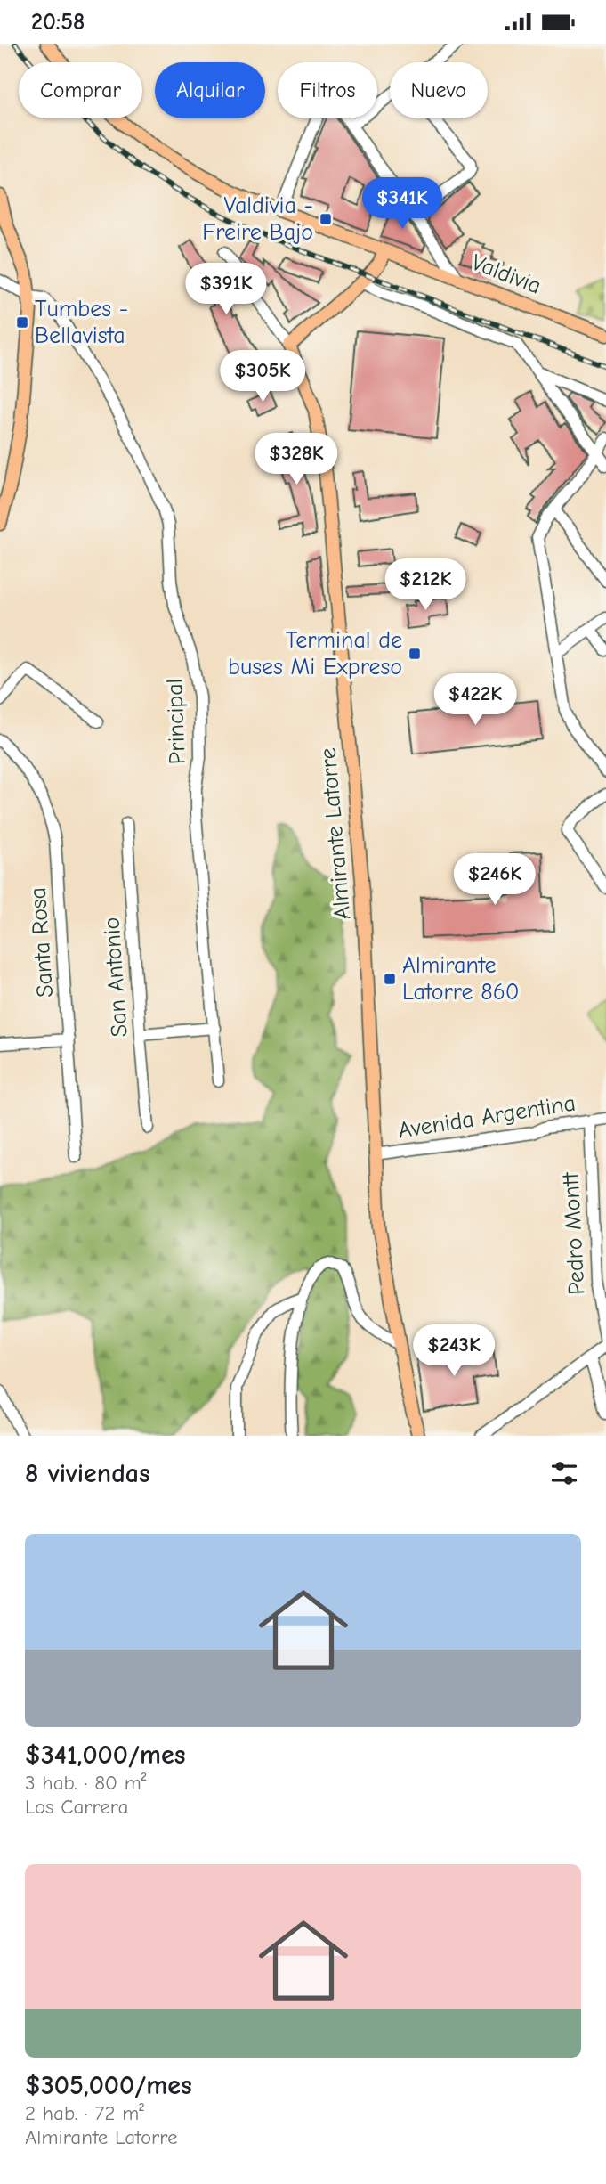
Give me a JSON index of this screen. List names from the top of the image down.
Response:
{
  "streets": {
    "main road": ["Valdivia", "Almirante Latorre"],
    "street": [
      "Principal",
      "Santa Rosa",
      "San Antonio",
      "Avenida Argentina",
      "Pedro Montt"
    ]
  },
  "crossings": [
    ["Almirante Latorre", "Avenida Argentina"],
    ["Avenida Argentina", "Pedro Montt"]
  ],
  "places": {
    "transit": [
      "Valdivia - Freire Bajo",
      "Tumbes - Bellavista",
      "Terminal de buses Mi Expreso",
      "Almirante Latorre 860"
    ]
  },
  "page": {
    "status": "20:58",
    "chip": [
      "Comprar",
      "Alquilar",
      "Filtros",
      "Nuevo"
    ],
    "price": [
      "$341K",
      "$391K",
      "$305K",
      "$328K",
      "$212K",
      "$422K",
      "$246K",
      "$243K"
    ],
    "heading": "8 viviendas",
    "list": [
      {
        "name": "$341,000/mes",
        "note": "3 hab. · 80 m² · Los Carrera"
      },
      {
        "name": "$305,000/mes",
        "note": "2 hab. · 72 m² · Almirante Latorre"
      }
    ]
  }
}
